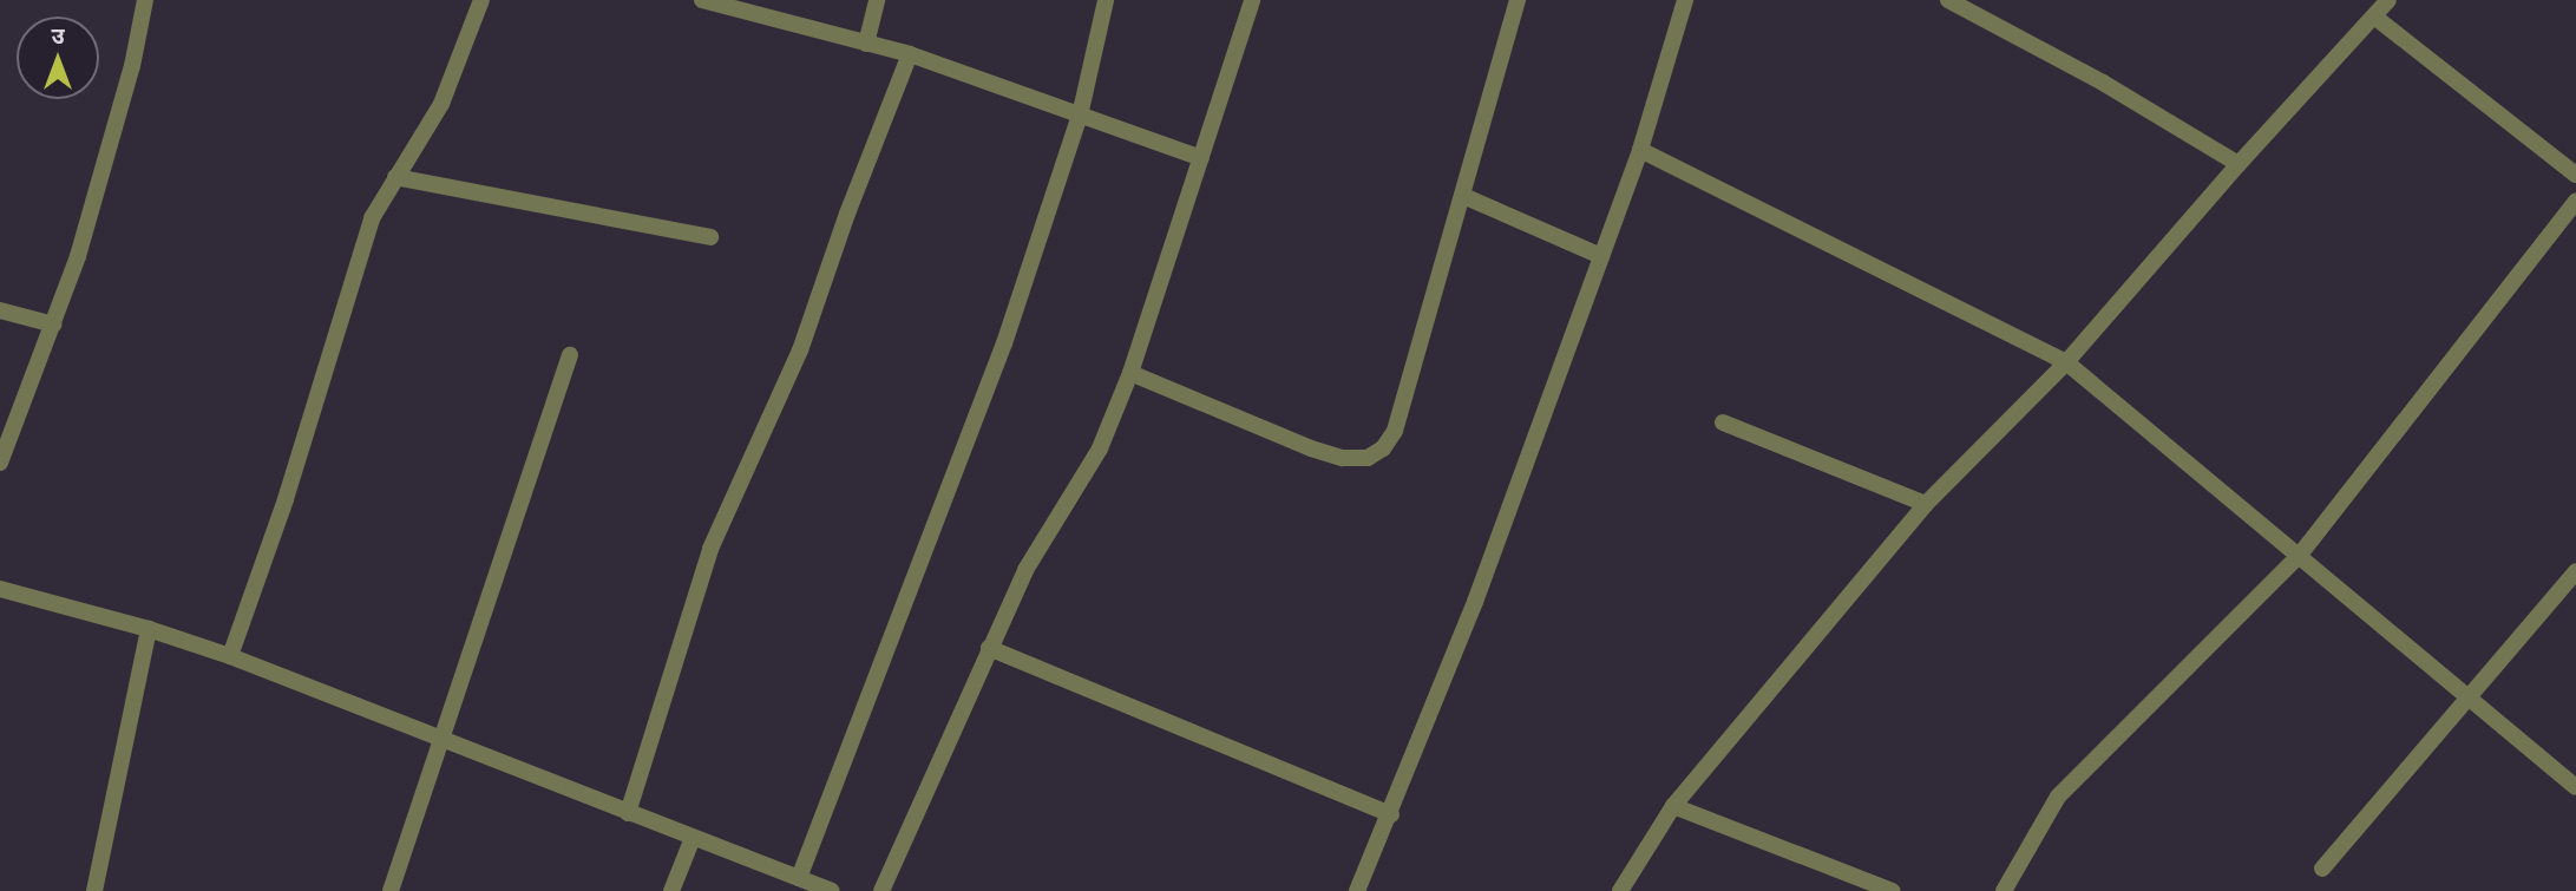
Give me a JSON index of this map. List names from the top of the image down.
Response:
{
  "north": "top"
}
